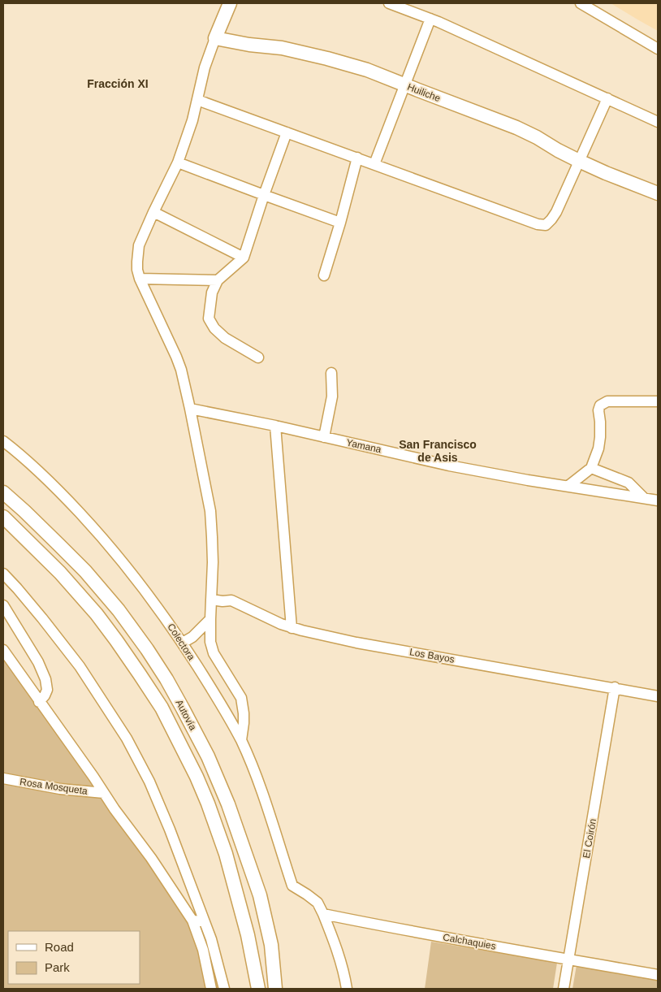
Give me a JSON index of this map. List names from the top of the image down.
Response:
{
  "streets": {
    "street": [
      "Huiliche",
      "Yamana",
      "Colectora",
      "Los Bayos",
      "Autovía",
      "Rosa Mosqueta",
      "El Coirón",
      "Calchaquies"
    ]
  },
  "crossings": [
    ["Colectora", "Calchaquies"],
    ["Los Bayos", "El Coirón"],
    ["El Coirón", "Calchaquies"]
  ],
  "districts": ["Fracción XI", "San Francisco de Asis"],
  "legend": ["Road", "Park"]
}
